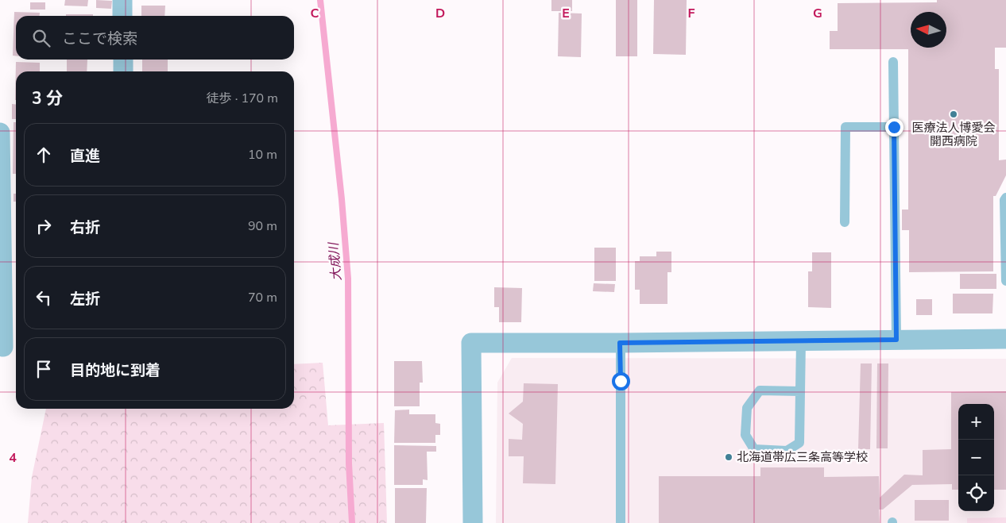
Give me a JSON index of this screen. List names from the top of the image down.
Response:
{
  "water": ["大成川"],
  "places": ["医療法人博愛会 開西病院", "北海道帯広三条高等学校"],
  "north": "left",
  "page": {
    "search": "ここで検索",
    "heading": ["3 分", "徒歩 · 170 m"],
    "list": [
      ["直進", "10 m"],
      ["右折", "90 m"],
      ["左折", "70 m"],
      "目的地に到着"
    ],
    "map_buttons": ["+", "−"]
  },
  "grid": {
    "columns": [
      "C",
      "D",
      "E",
      "F",
      "G"
    ],
    "rows": ["4"]
  }
}
